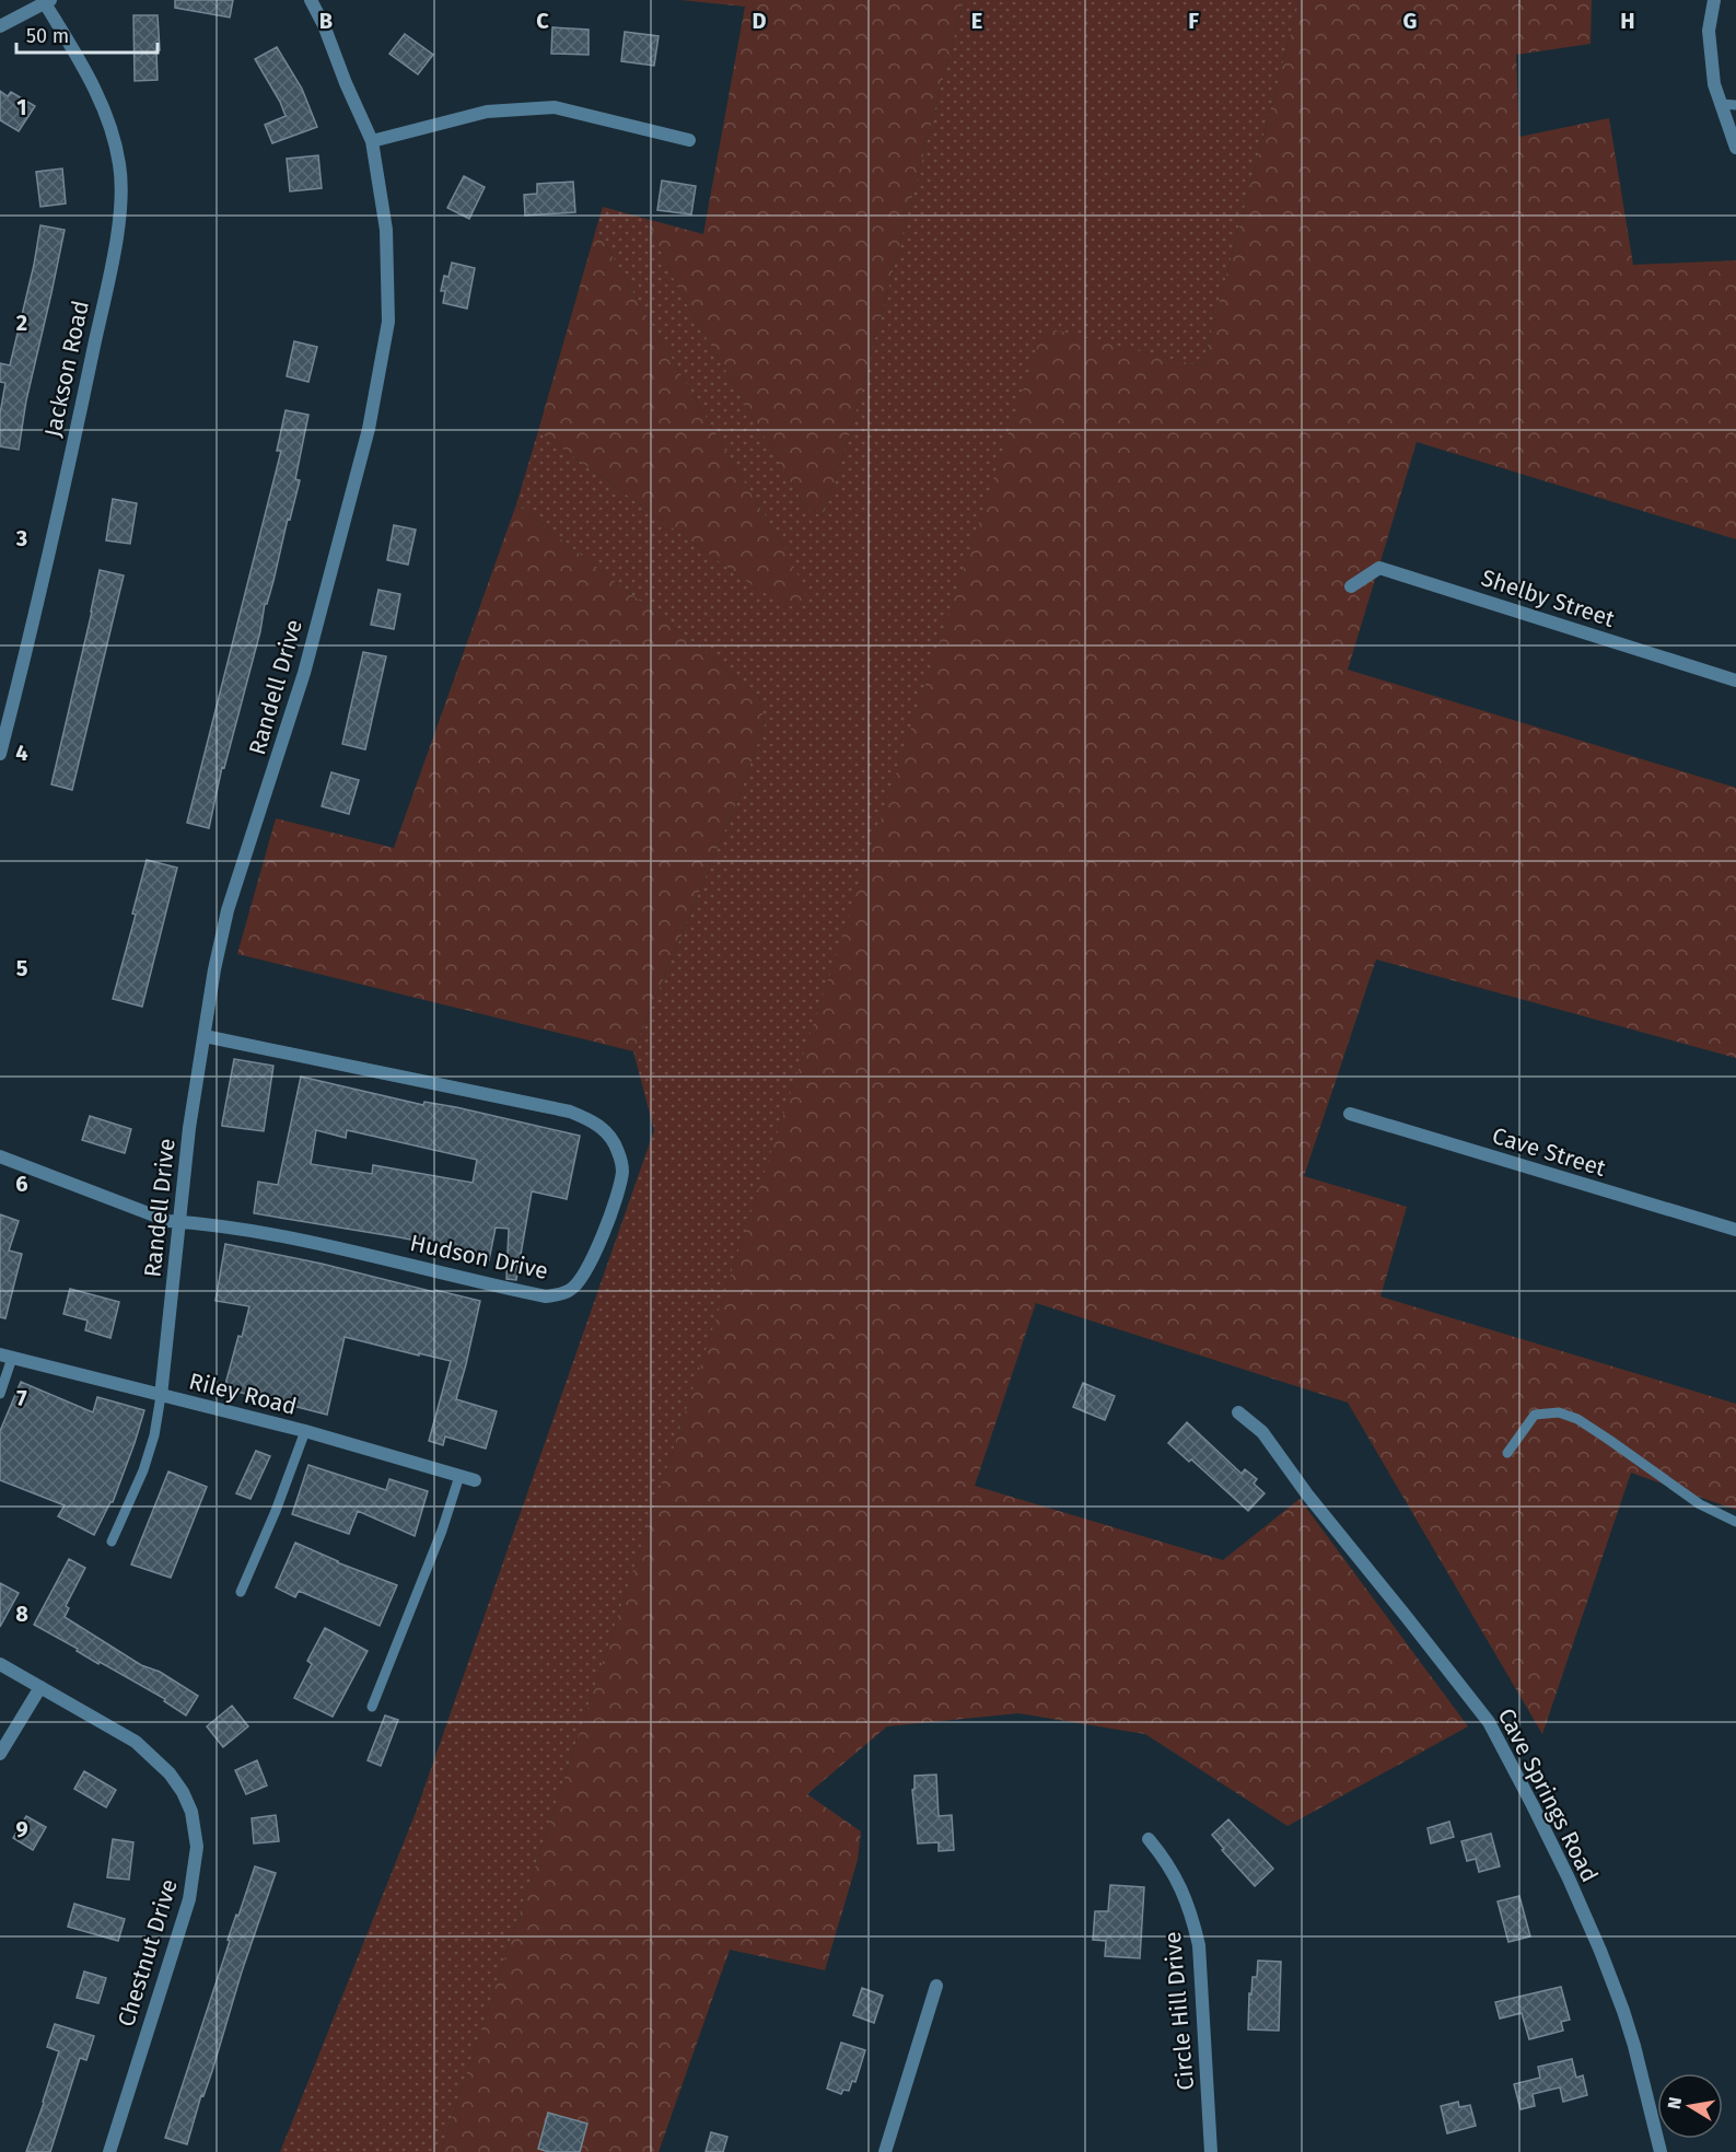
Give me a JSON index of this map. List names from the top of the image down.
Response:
{
  "streets": {
    "street": [
      "Jackson Road",
      "Shelby Street",
      "Randell Drive",
      "Cave Street",
      "Hudson Drive",
      "Riley Road",
      "Cave Springs Road",
      "Chestnut Drive",
      "Circle Hill Drive"
    ]
  },
  "crossings": [
    ["Randell Drive", "Hudson Drive"],
    ["Randell Drive", "Riley Road"]
  ],
  "scale_bar": "50 m",
  "north": "left",
  "grid": {
    "columns": [
      "B",
      "C",
      "D",
      "E",
      "F",
      "G",
      "H"
    ],
    "rows": [
      "1",
      "2",
      "3",
      "4",
      "5",
      "6",
      "7",
      "8",
      "9"
    ]
  }
}
